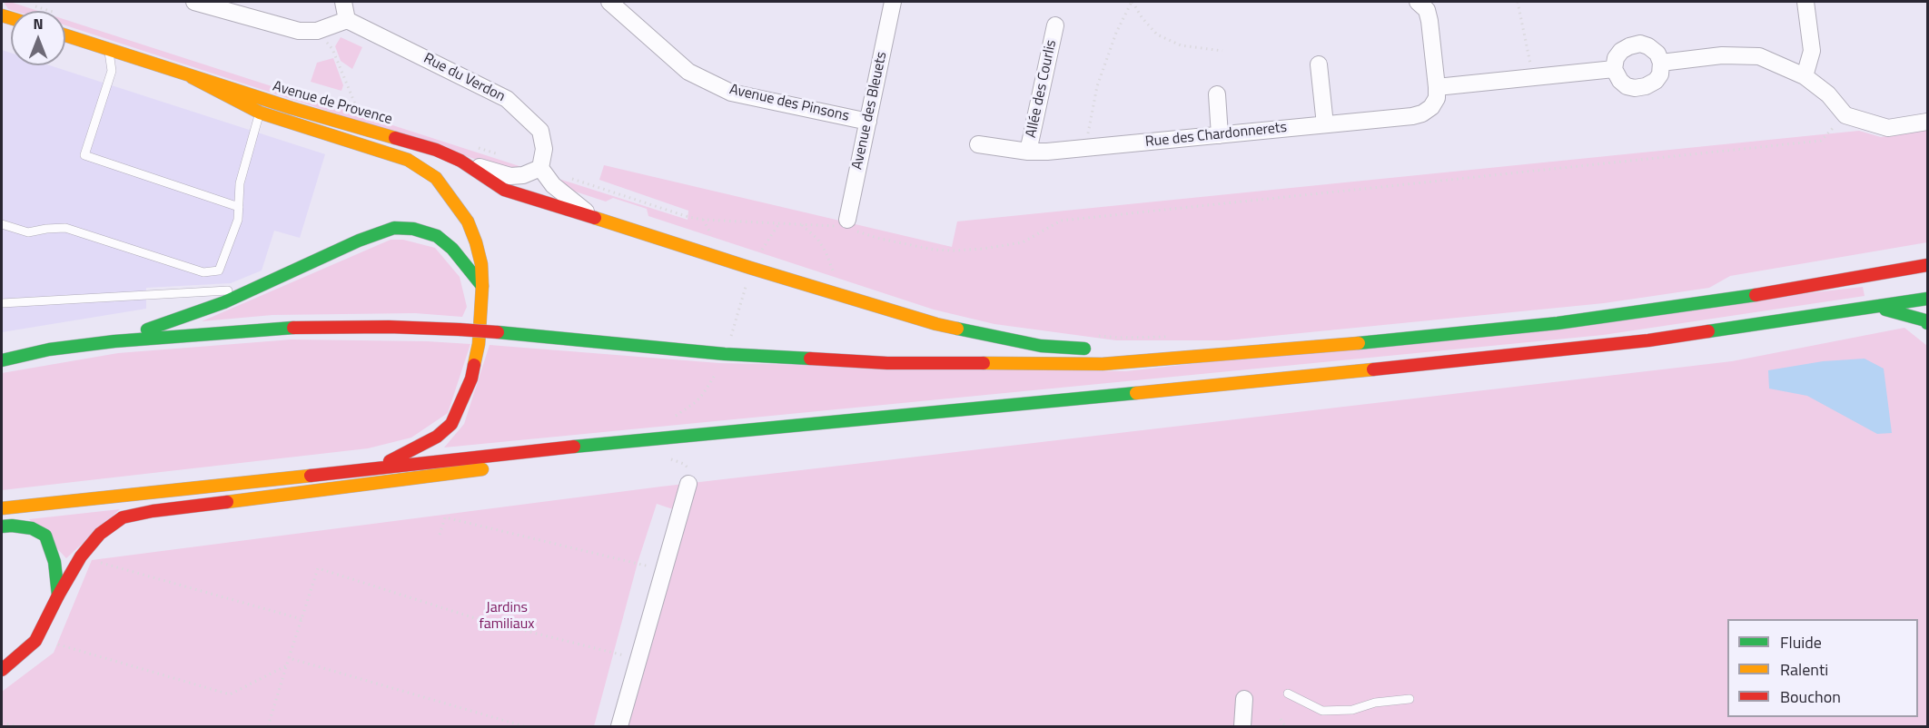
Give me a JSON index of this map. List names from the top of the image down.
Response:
{
  "streets": {
    "main road": ["Avenue de Provence"],
    "street": [
      "Rue du Verdon",
      "Allée des Courlis",
      "Avenue des Pinsons",
      "Avenue des Bleuets",
      "Rue des Chardonnerets"
    ]
  },
  "crossings": [
    ["Allée des Courlis", "Rue des Chardonnerets"],
    ["Avenue des Pinsons", "Avenue des Bleuets"]
  ],
  "parks": ["Jardins familiaux"],
  "legend": ["Fluide", "Ralenti", "Bouchon"],
  "north": "top"
}
